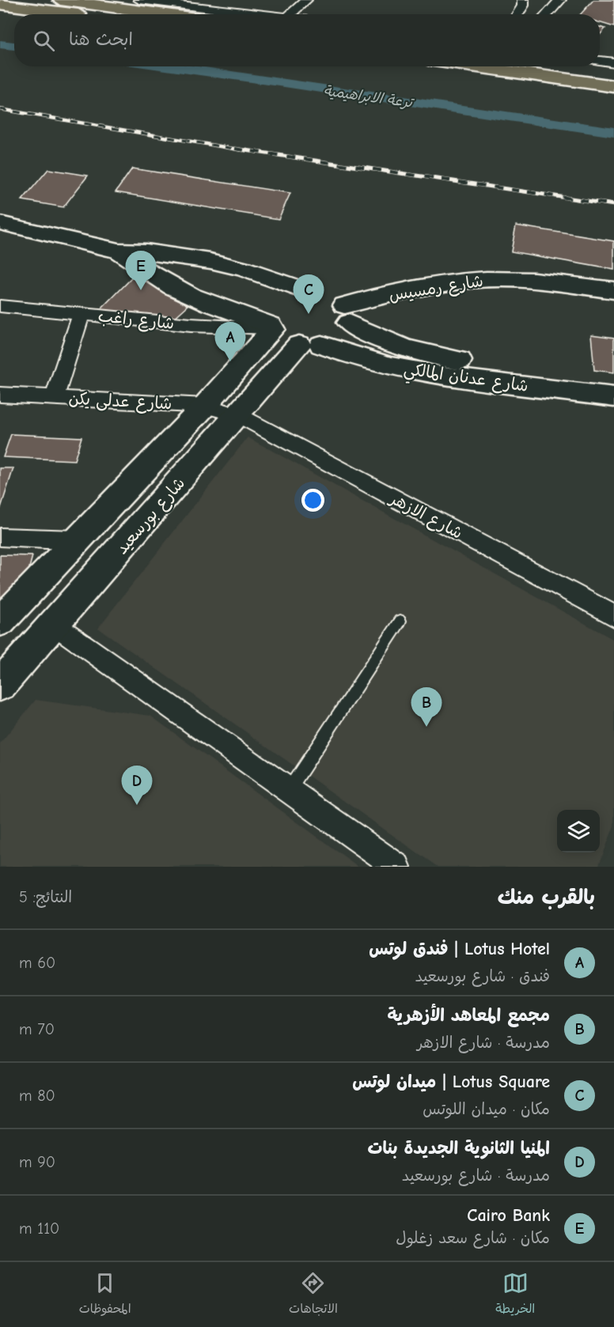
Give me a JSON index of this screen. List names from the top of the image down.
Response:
{
  "streets": {
    "main road": ["شارع رمسيس", "شارع عدنان المالكي", "شارع بورسعيد"],
    "street": ["شارع راغب", "شارع عدلى يكن", "شارع الازهر"]
  },
  "crossings": [
    ["شارع رمسيس", "شارع راغب"],
    ["شارع رمسيس", "شارع عدنان المالكي"],
    ["شارع رمسيس", "شارع بورسعيد"],
    ["شارع راغب", "شارع عدنان المالكي"],
    ["شارع راغب", "شارع بورسعيد"],
    ["شارع عدنان المالكي", "شارع بورسعيد"],
    ["شارع عدلى يكن", "شارع بورسعيد"],
    ["شارع عدلى يكن", "شارع الازهر"],
    ["شارع بورسعيد", "شارع الازهر"]
  ],
  "water": ["ترعة الابراهيمية"],
  "page": {
    "search": "ابحث هنا",
    "pins": [
      "E",
      "C",
      "A",
      "B",
      "D"
    ],
    "heading": ["بالقرب منك", "النتائج: 5"],
    "list": [
      {
        "mark": "A",
        "name": "Lotus Hotel | فندق لوتس",
        "note": "فندق · شارع بورسعيد",
        "value": "60 m"
      },
      {
        "mark": "B",
        "name": "مجمع المعاهد الأزهرية",
        "note": "مدرسة · شارع الازهر",
        "value": "70 m"
      },
      {
        "mark": "C",
        "name": "Lotus Square | ميدان لوتس",
        "note": "مكان · ميدان اللوتس",
        "value": "80 m"
      },
      {
        "mark": "D",
        "name": "المنيا الثانوية الجديدة بنات",
        "note": "مدرسة · شارع بورسعيد",
        "value": "90 m"
      },
      {
        "mark": "E",
        "name": "Cairo Bank",
        "note": "مكان · شارع سعد زغلول",
        "value": "110 m"
      }
    ],
    "nav": ["الخريطة", "الاتجاهات", "المحفوظات"]
  }
}
